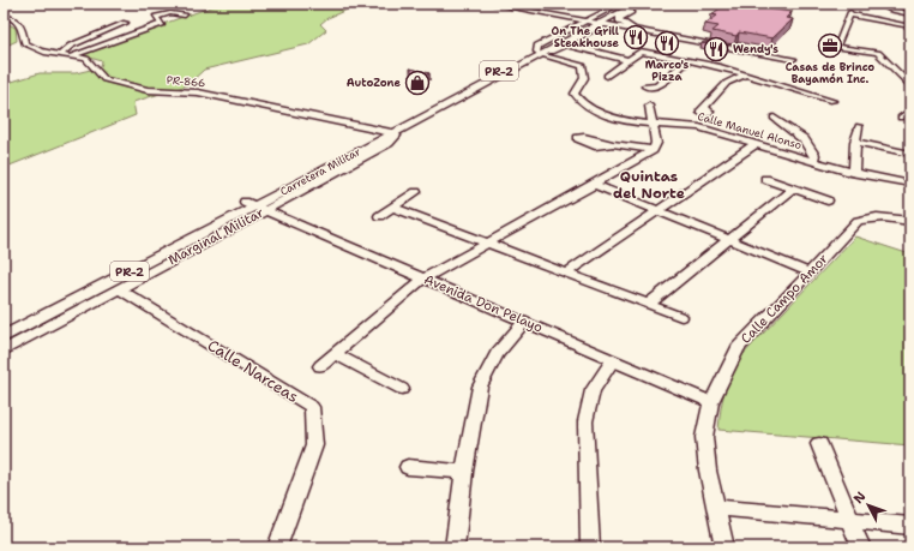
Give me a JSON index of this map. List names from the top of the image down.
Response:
{
  "streets": {
    "main road": ["PR-2", "Carretera Militar"],
    "street": [
      "PR-866",
      "Calle Manuel Alonso",
      "Marginal Militar",
      "Calle Campo Amor",
      "Avenida Don Pelayo",
      "Calle Narceas"
    ]
  },
  "crossings": [
    ["PR-866", "Carretera Militar"],
    ["PR-866", "Marginal Militar"],
    ["Calle Manuel Alonso", "Carretera Militar"],
    ["Carretera Militar", "Marginal Militar"],
    ["Carretera Militar", "Avenida Don Pelayo"],
    ["Marginal Militar", "Avenida Don Pelayo"],
    ["Marginal Militar", "Calle Narceas"],
    ["Calle Campo Amor", "Avenida Don Pelayo"]
  ],
  "districts": ["Quintas del Norte"],
  "places": {
    "restaurant": ["On The Grill Steakhouse", "Marco's Pizza", "Wendy's"],
    "office": ["Casas de Brinco Bayamón Inc."],
    "shop": ["AutoZone"]
  },
  "north": "top left"
}
